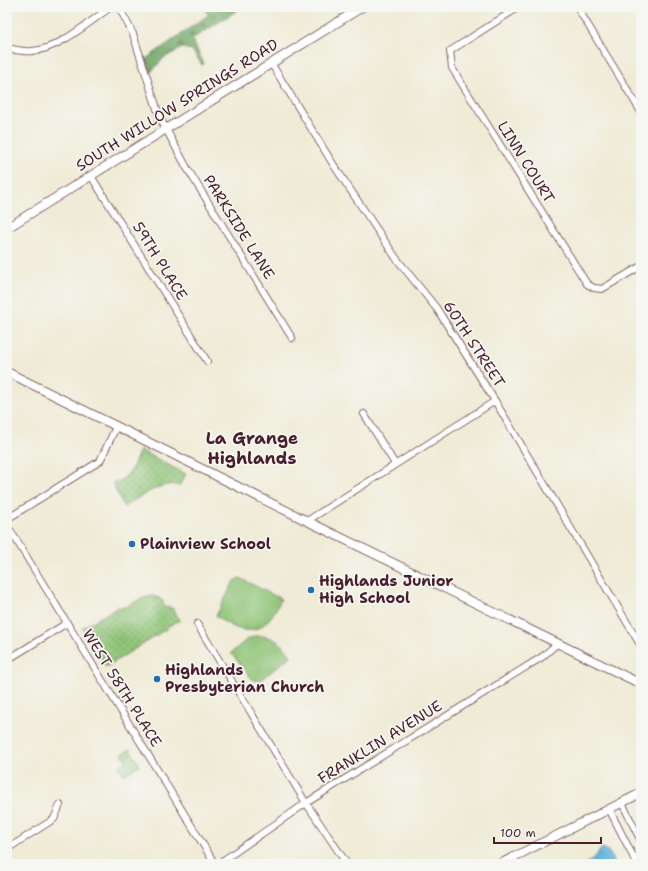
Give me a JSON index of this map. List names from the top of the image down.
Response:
{
  "streets": {
    "main road": ["SOUTH WILLOW SPRINGS ROAD"],
    "street": [
      "LINN COURT",
      "PARKSIDE LANE",
      "59TH PLACE",
      "60TH STREET",
      "WEST 58TH PLACE",
      "FRANKLIN AVENUE"
    ]
  },
  "crossings": [
    ["SOUTH WILLOW SPRINGS ROAD", "PARKSIDE LANE"],
    ["SOUTH WILLOW SPRINGS ROAD", "59TH PLACE"],
    ["SOUTH WILLOW SPRINGS ROAD", "60TH STREET"],
    ["WEST 58TH PLACE", "FRANKLIN AVENUE"]
  ],
  "districts": ["La Grange Highlands"],
  "places": ["Plainview School", "Highlands Junior High School", "Highlands Presbyterian Church"],
  "scale_bar": "100 m"
}
